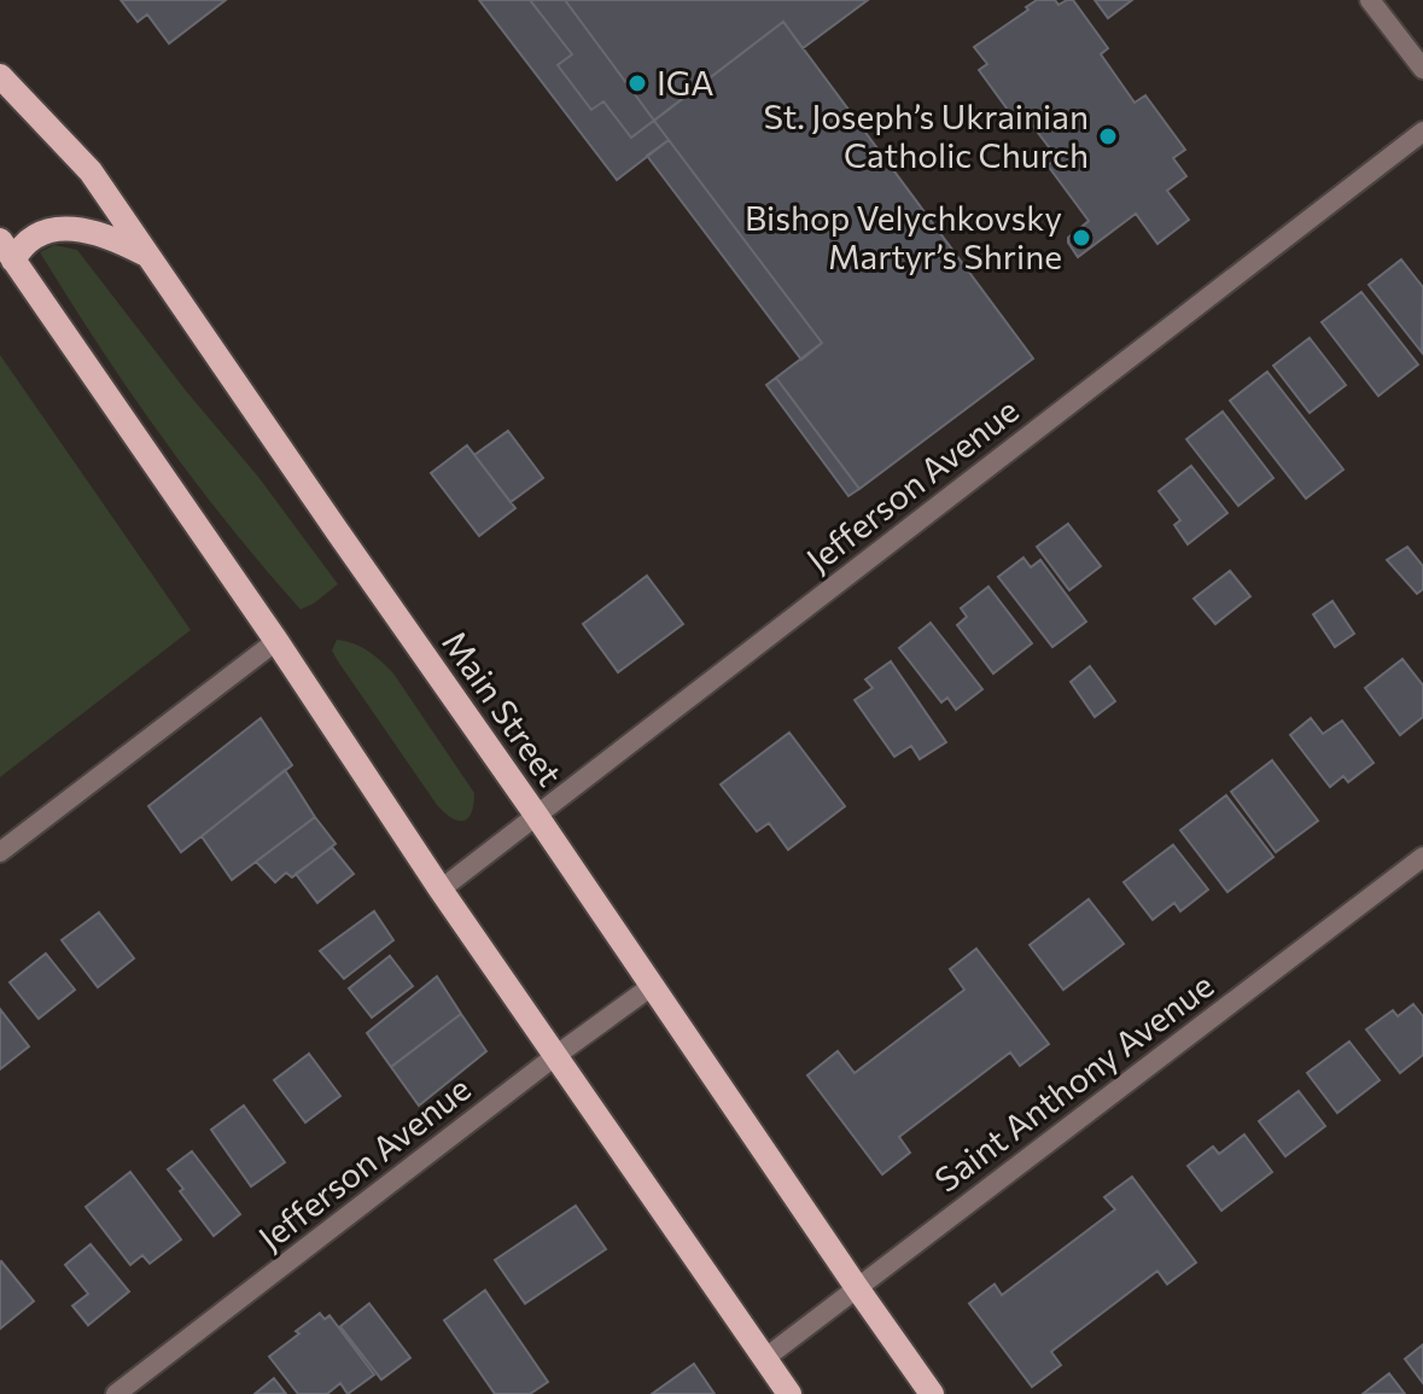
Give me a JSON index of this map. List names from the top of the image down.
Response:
{
  "streets": {
    "main road": ["Main Street"],
    "street": ["Jefferson Avenue", "Saint Anthony Avenue"]
  },
  "crossings": [
    ["Jefferson Avenue", "Main Street"],
    ["Main Street", "Saint Anthony Avenue"]
  ],
  "places": ["IGA", "St. Joseph’s Ukrainian Catholic Church", "Bishop Velychkovsky Martyr’s Shrine"]
}
